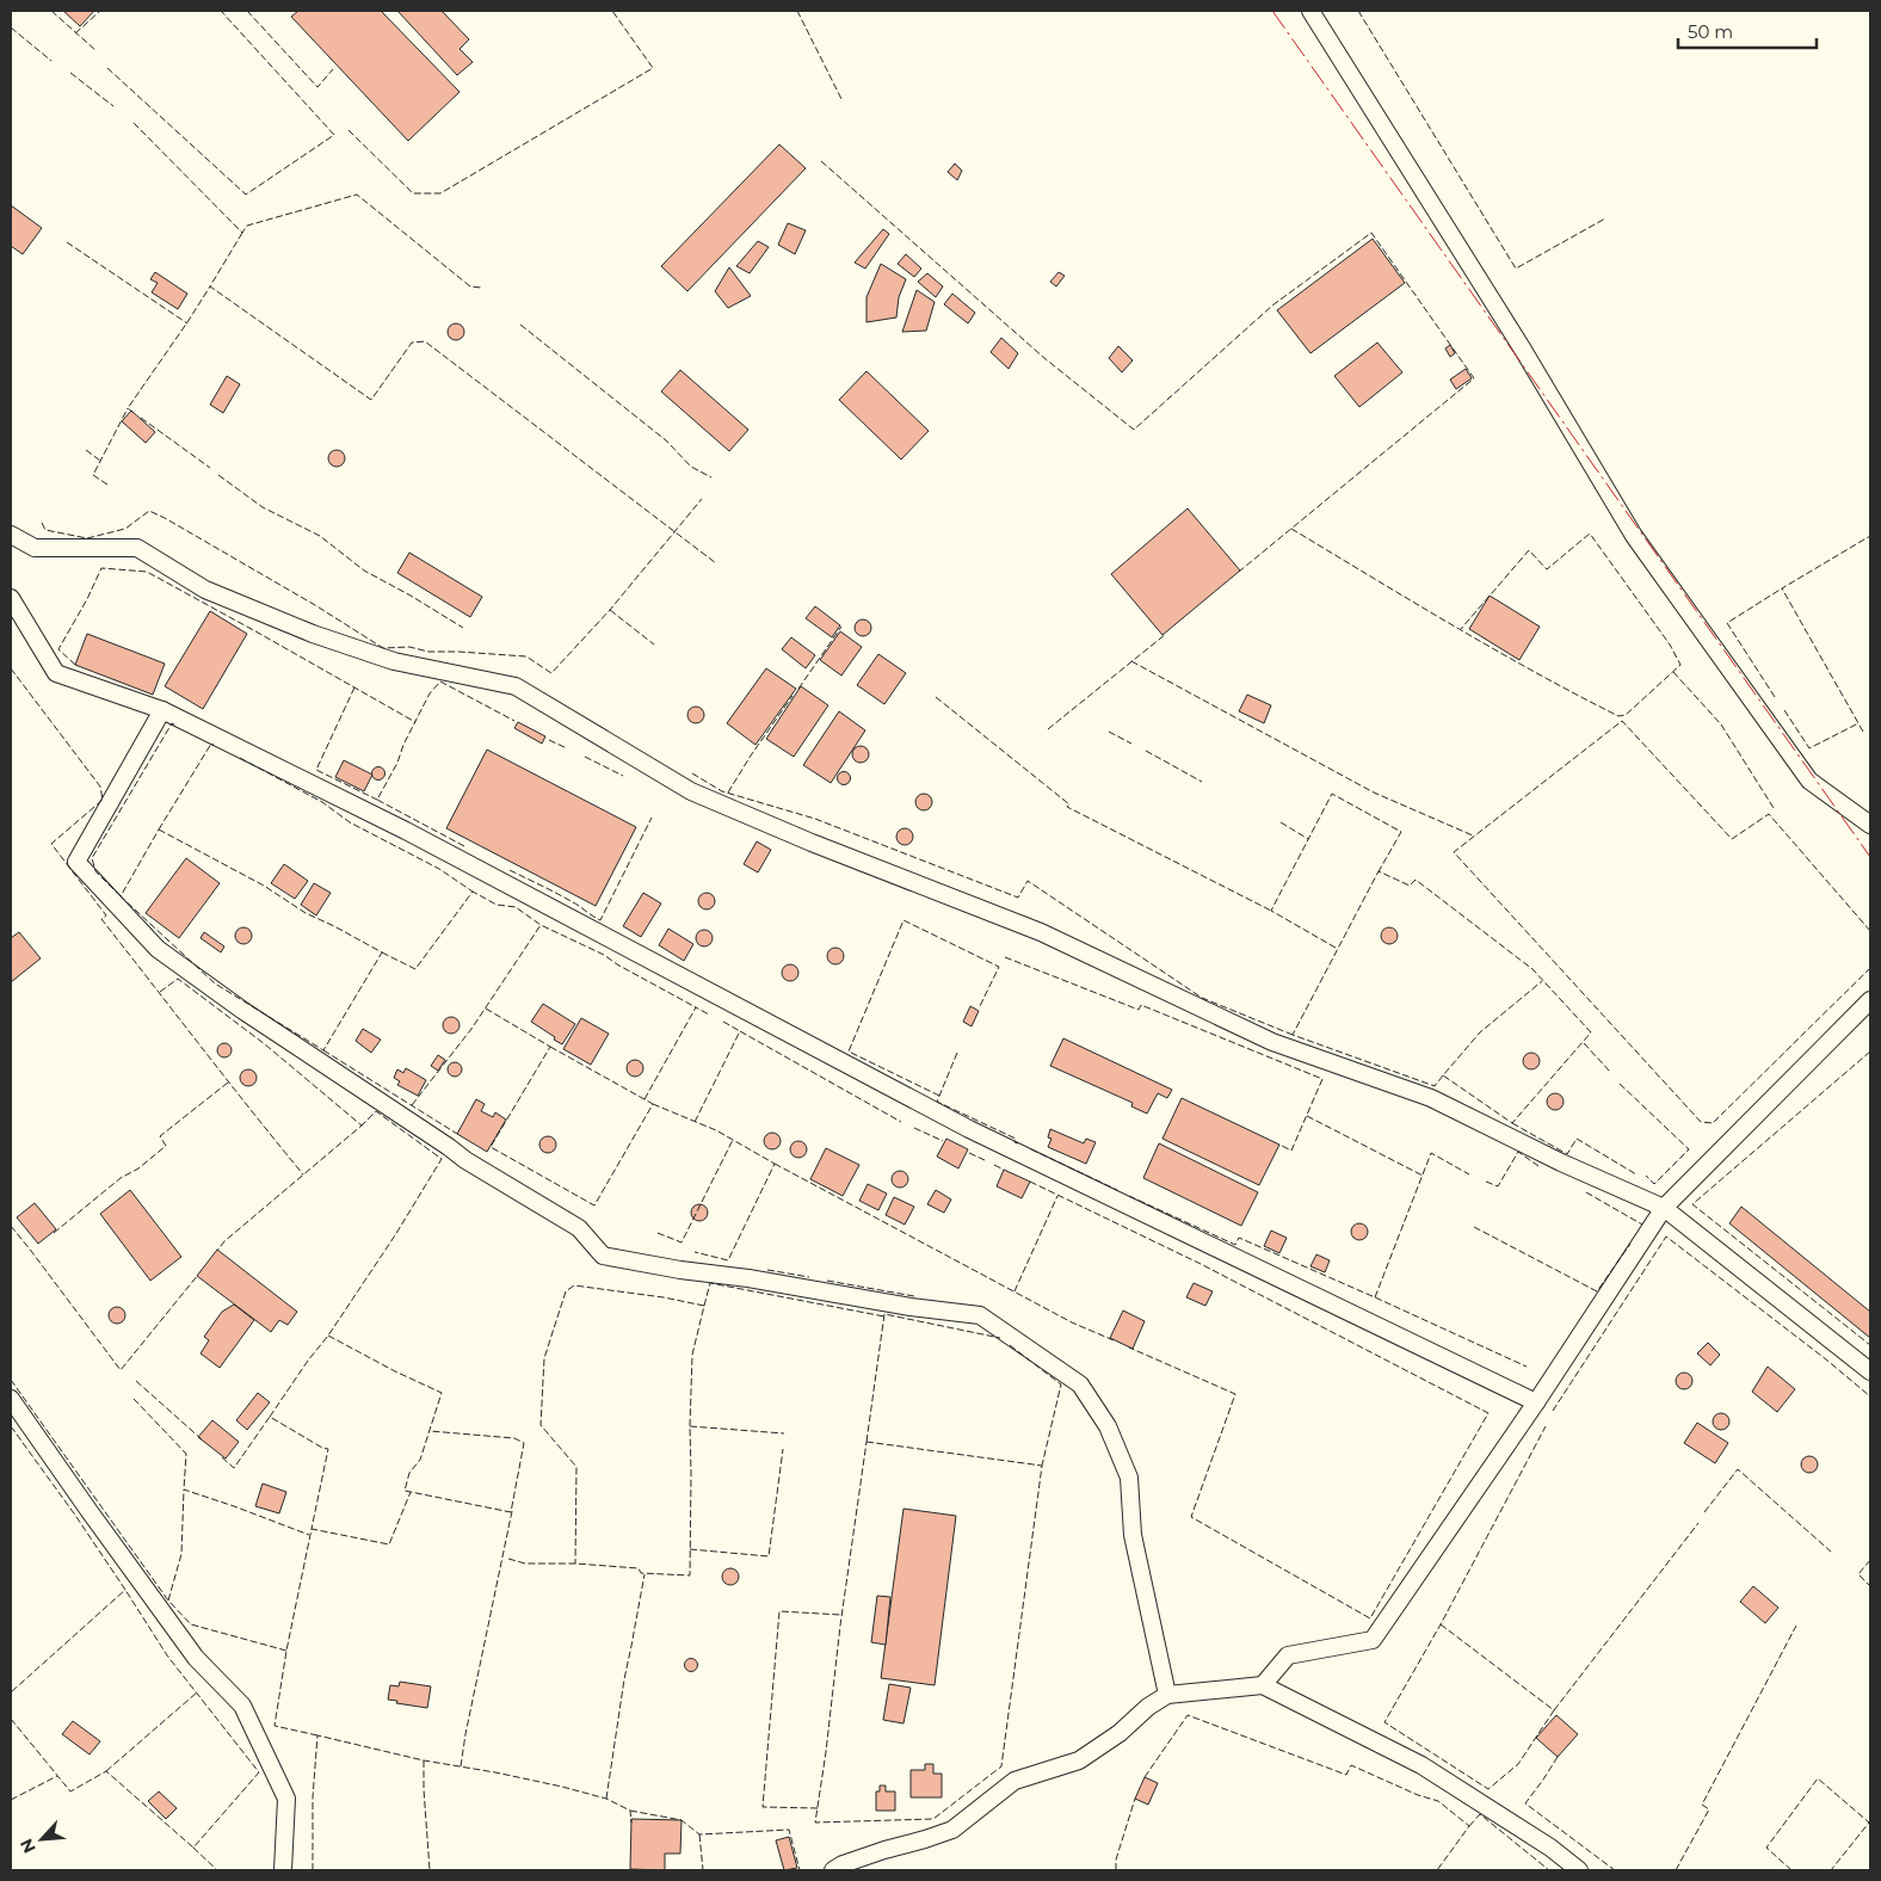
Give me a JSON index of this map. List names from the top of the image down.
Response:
{
  "scale_bar": "50 m",
  "north": "bottom left"
}
